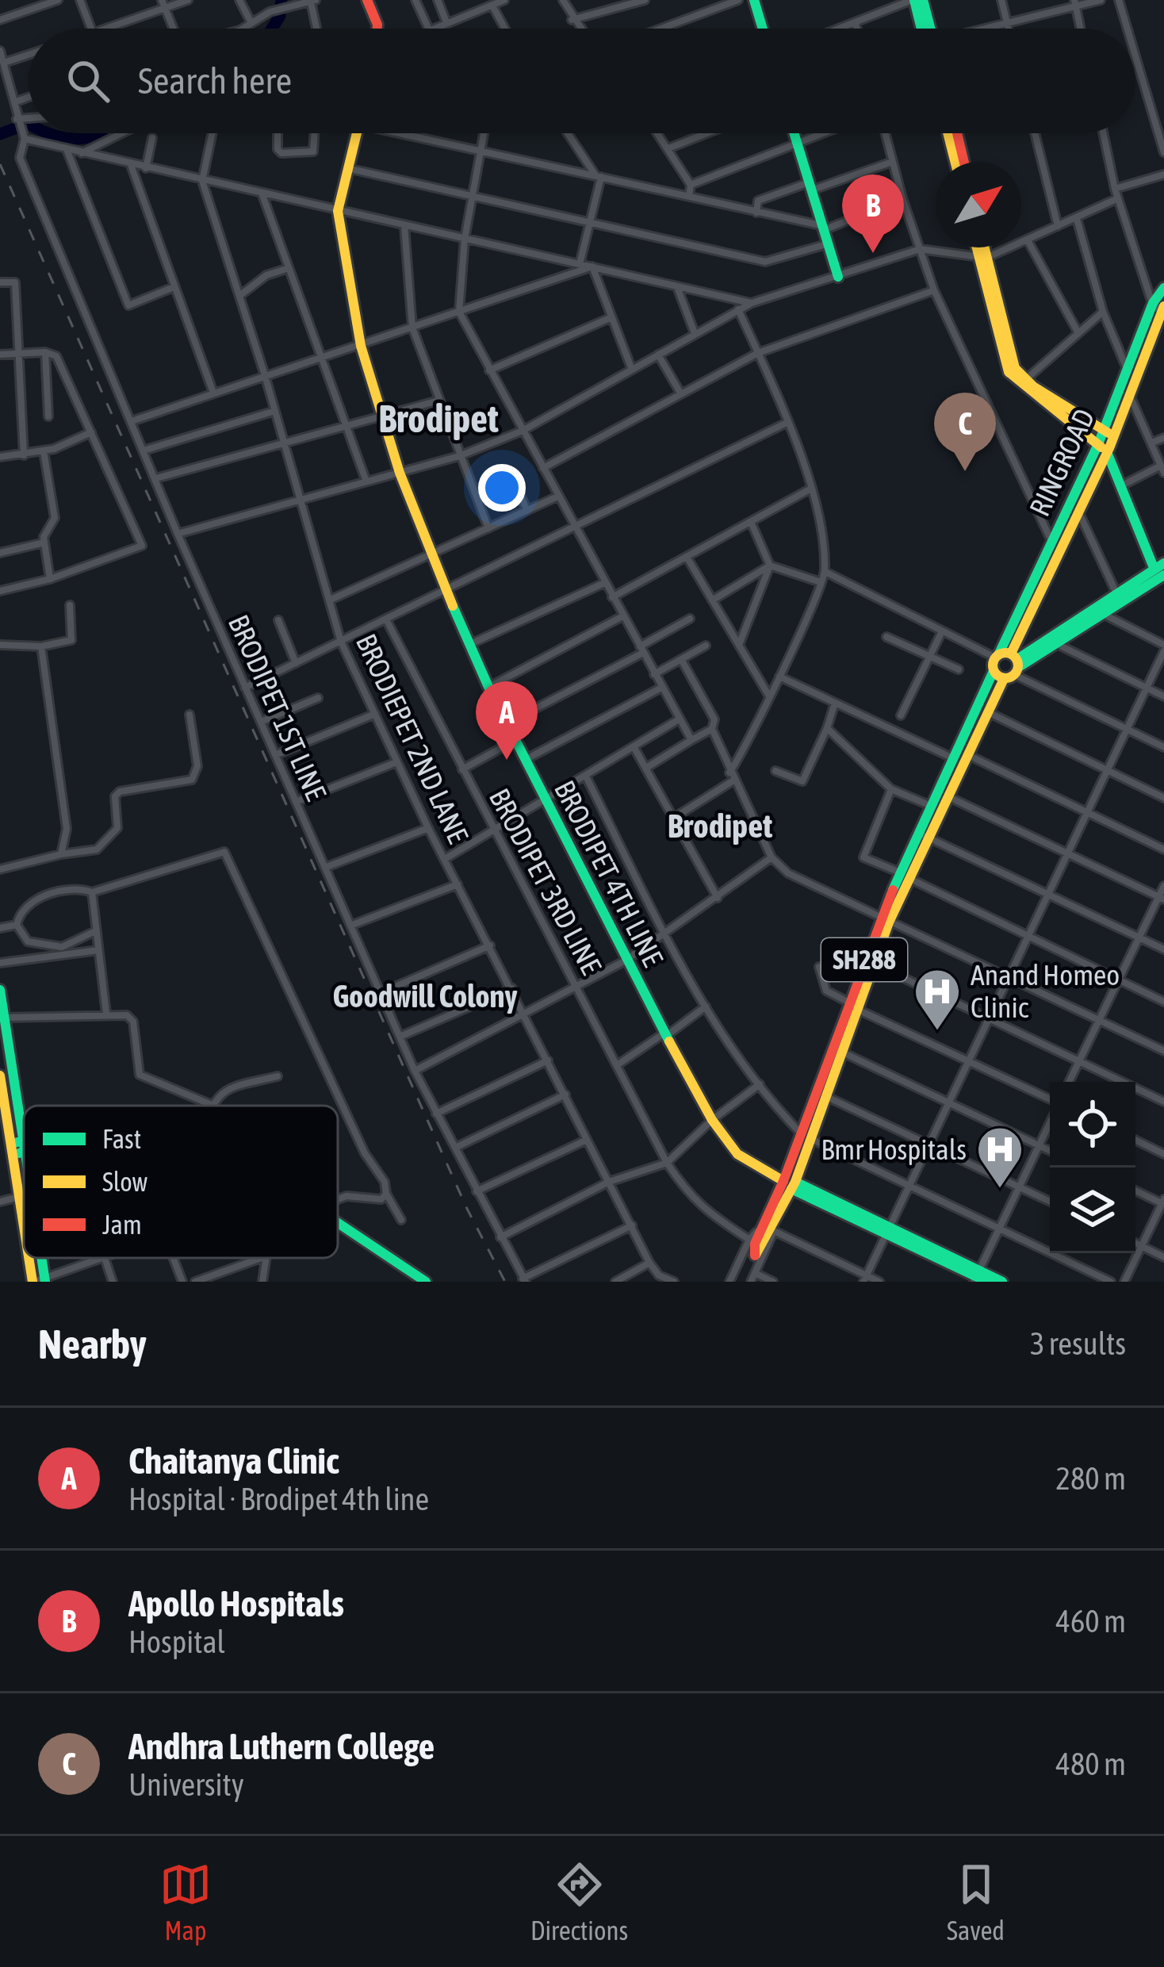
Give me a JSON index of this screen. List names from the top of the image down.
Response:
{
  "streets": {
    "main road": ["RINGROAD", "BRODIPET 4TH LINE", "SH288"],
    "street": ["BRODIPET 1ST LINE", "BRODIEPET 2ND LANE", "BRODIPET 3RD LINE"]
  },
  "crossings": [
    ["RINGROAD", "SH288"],
    ["BRODIPET 4TH LINE", "SH288"]
  ],
  "districts": ["Brodipet", "Brodipet", "Goodwill Colony"],
  "places": {
    "hospital": ["Anand Homeo Clinic", "Bmr Hospitals"]
  },
  "legend": ["Fast", "Slow", "Jam"],
  "north": "top right",
  "page": {
    "search": "Search here",
    "pins": ["B", "C", "A"],
    "heading": ["Nearby", "3 results"],
    "list": [
      {
        "mark": "A",
        "name": "Chaitanya Clinic",
        "note": "Hospital · Brodipet 4th line",
        "value": "280 m"
      },
      {
        "mark": "B",
        "name": "Apollo Hospitals",
        "note": "Hospital",
        "value": "460 m"
      },
      {
        "mark": "C",
        "name": "Andhra Luthern College",
        "note": "University",
        "value": "480 m"
      }
    ],
    "nav": ["Map", "Directions", "Saved"]
  }
}
